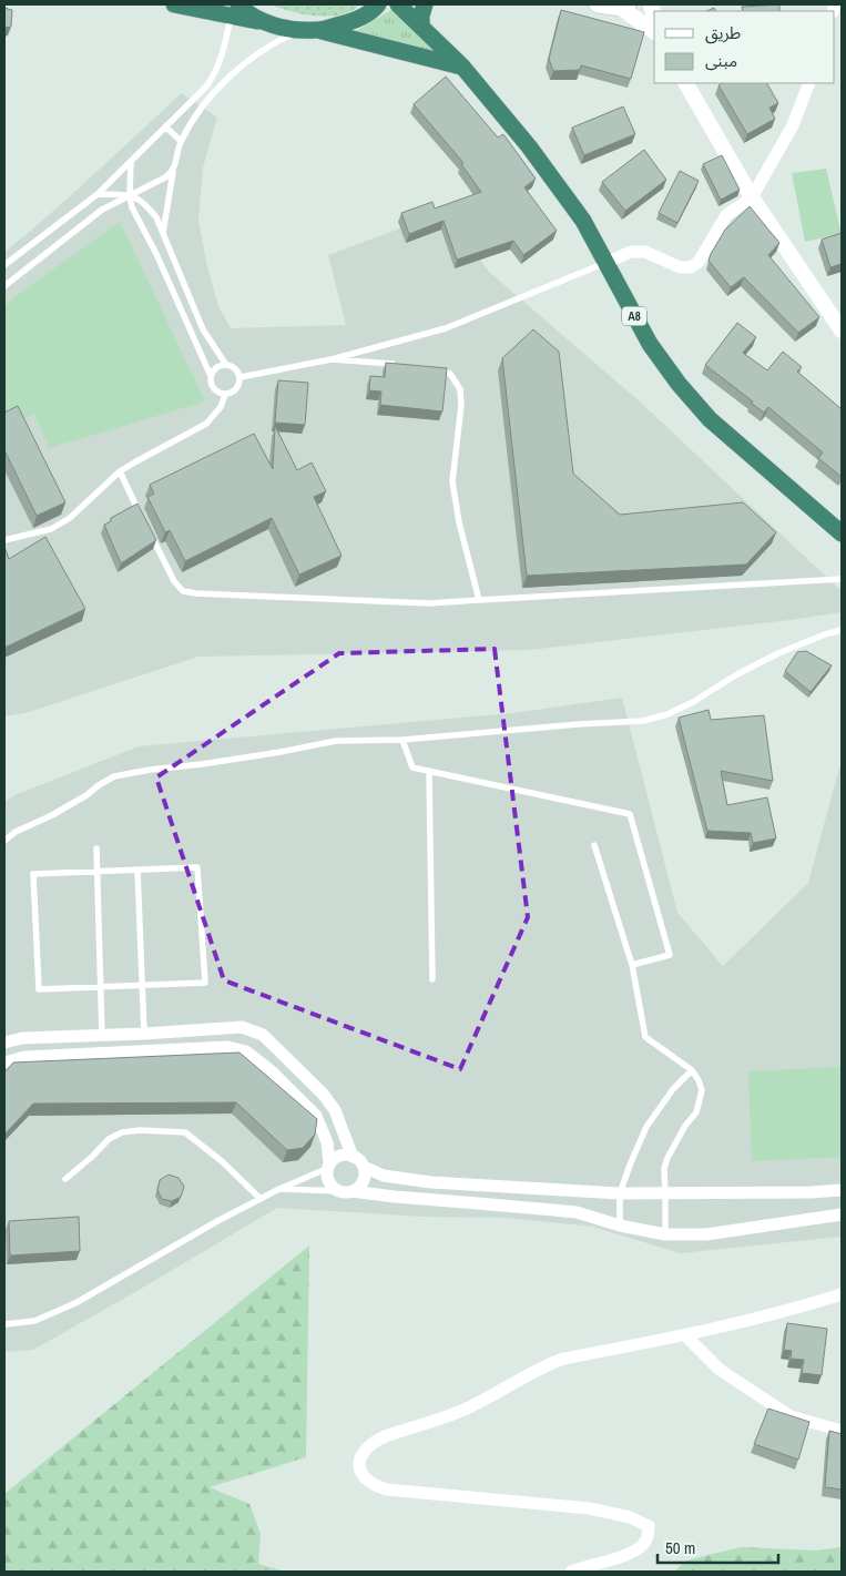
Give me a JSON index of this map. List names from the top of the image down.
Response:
{
  "streets": {
    "highway": ["A8"]
  },
  "legend": ["طريق", "مبنى"],
  "scale_bar": "50 m"
}
